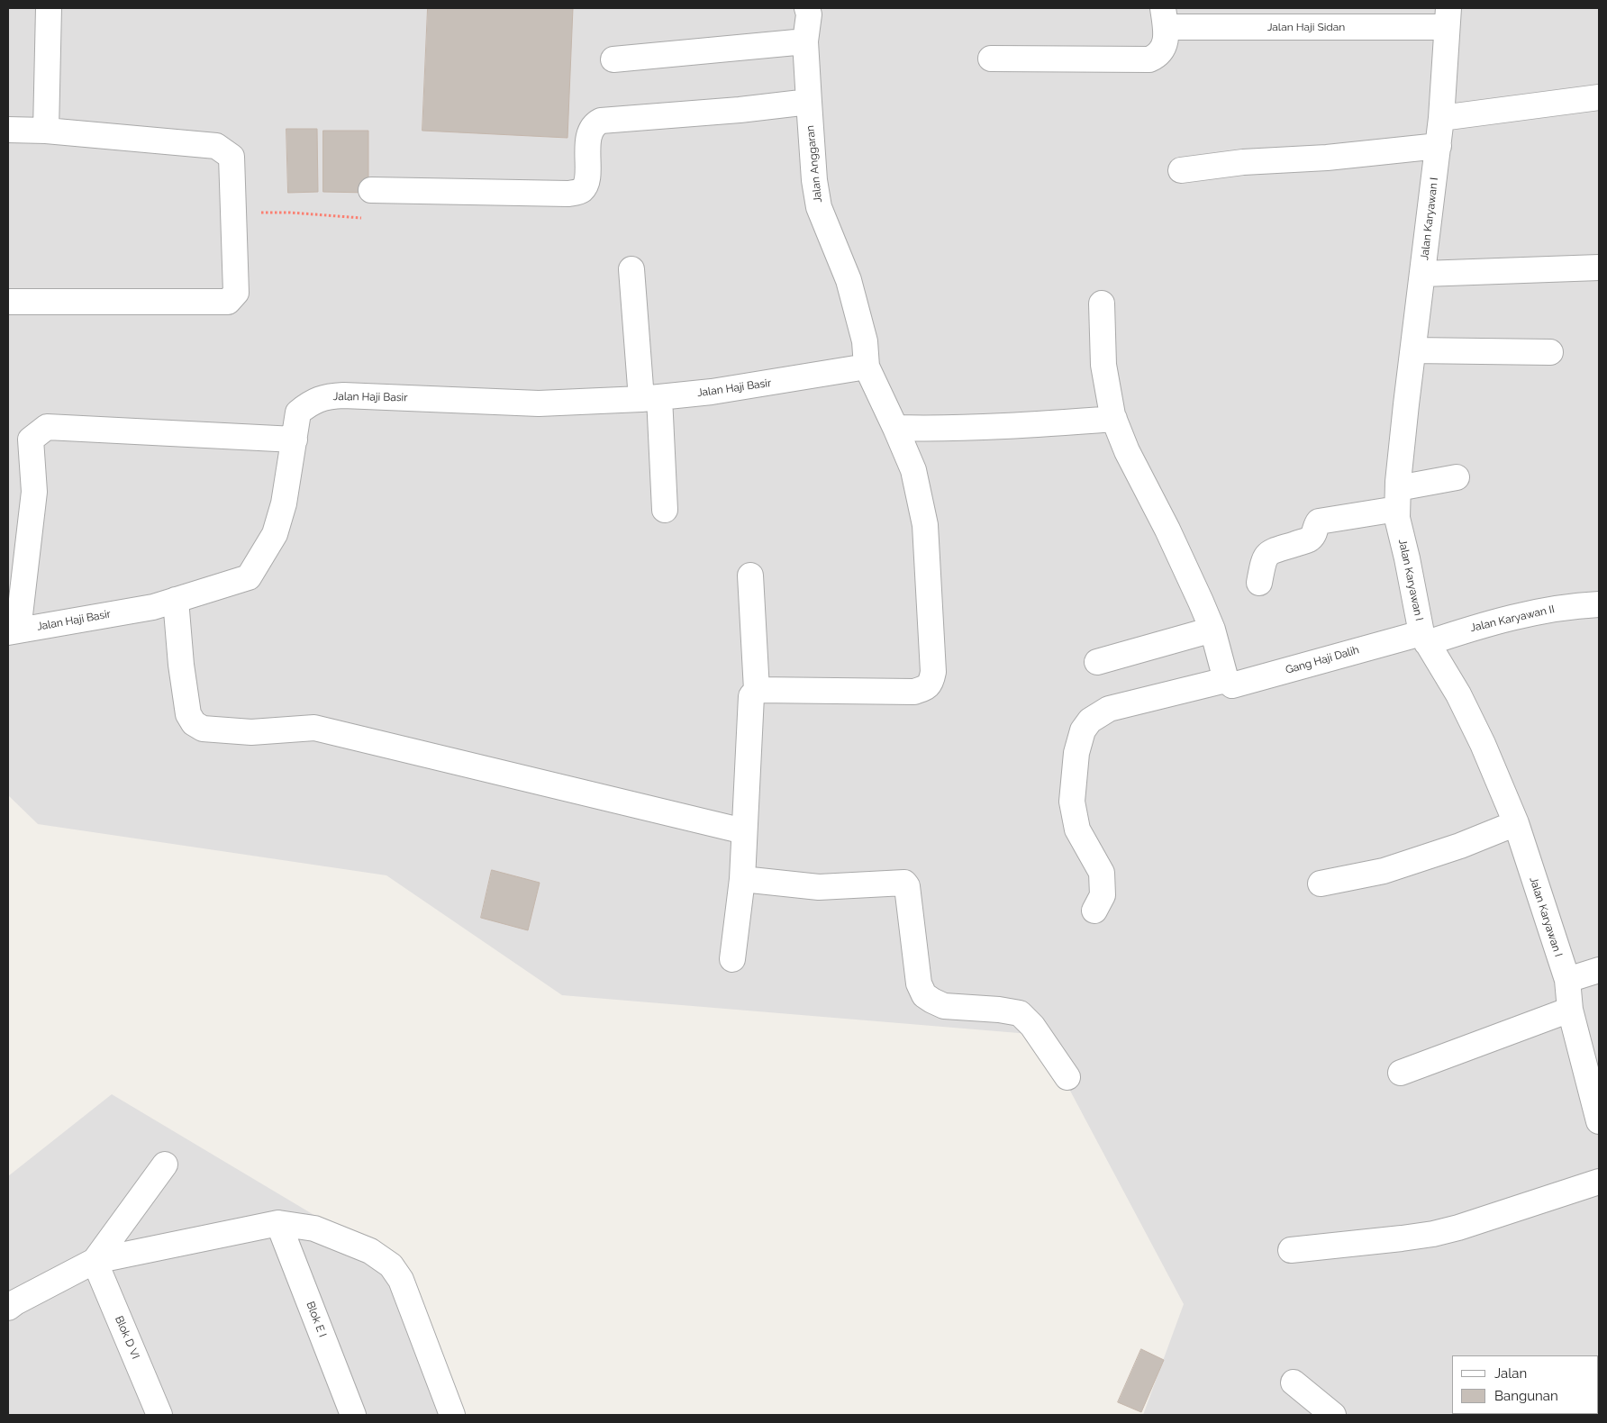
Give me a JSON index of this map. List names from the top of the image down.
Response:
{
  "streets": {
    "street": [
      "Jalan Haji Sidan",
      "Jalan Anggaran",
      "Jalan Karyawan I",
      "Jalan Haji Basir",
      "Jalan Karyawan II",
      "Gang Haji Dalih",
      "Blok E I",
      "Blok D VI"
    ]
  },
  "crossings": [
    ["Jalan Haji Sidan", "Jalan Karyawan I"],
    ["Jalan Anggaran", "Jalan Haji Basir"],
    ["Jalan Karyawan I", "Jalan Karyawan II"],
    ["Jalan Karyawan I", "Gang Haji Dalih"],
    ["Jalan Karyawan II", "Gang Haji Dalih"]
  ],
  "legend": ["Jalan", "Bangunan"]
}
